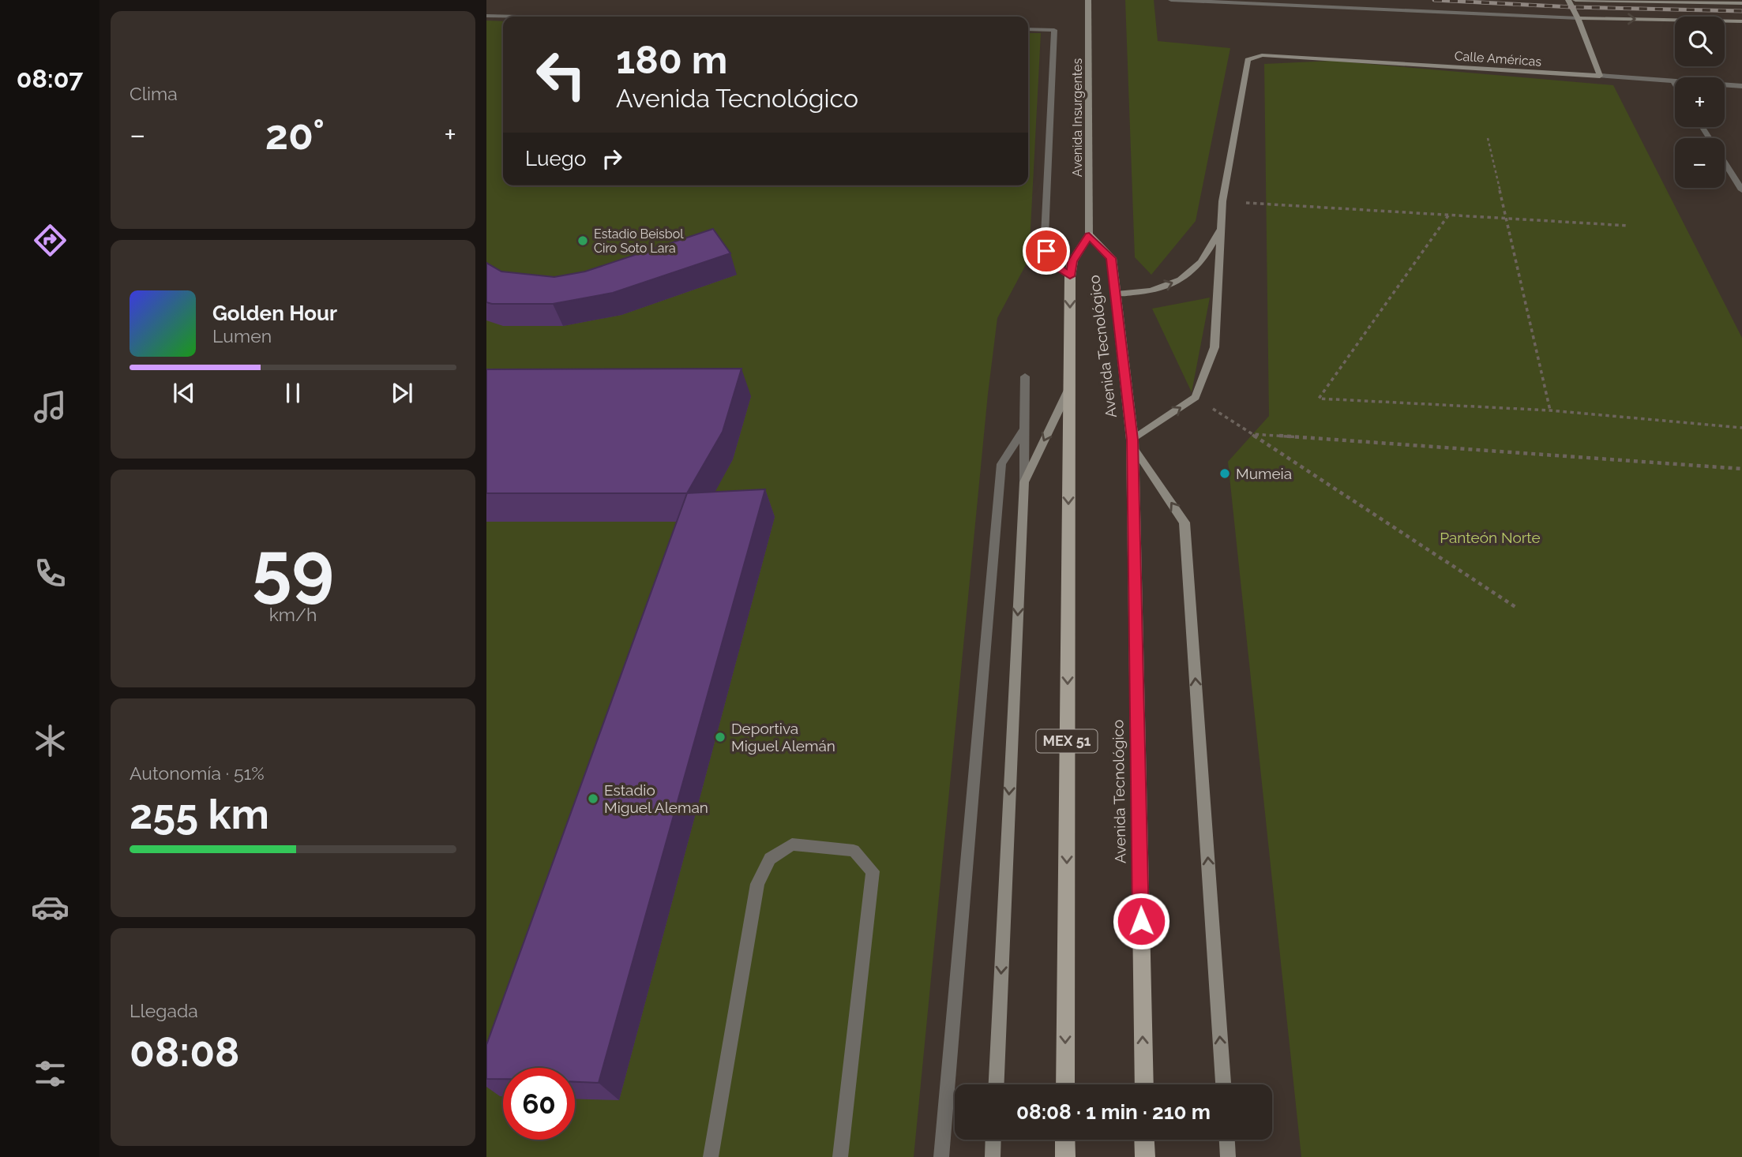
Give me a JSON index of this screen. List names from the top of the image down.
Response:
{
  "streets": {
    "main road": ["Avenida Tecnológico", "MEX 51"],
    "street": ["Calle Américas", "Avenida Insurgentes"]
  },
  "crossings": [
    ["Avenida Insurgentes", "Avenida Tecnológico"]
  ],
  "parks": ["Panteón Norte"],
  "places": [
    "Estadio Beisbol Ciro Soto Lara",
    "Mumeia",
    "Deportiva Miguel Alemán",
    "Estadio Miguel Aleman"
  ],
  "page": {
    "tabs": "08:07",
    "tile": [
      "Clima",
      ["59", "km/h"],
      ["Autonomía · 51%", "255 km"],
      ["Llegada", "08:08"]
    ],
    "map_buttons": ["+", "−"],
    "turn": ["180 m", "Avenida Tecnológico"],
    "heat": ["−", "20°", "+"],
    "then": "Luego",
    "song": ["Golden Hour", "Lumen"],
    "limit": "60",
    "trip": "08:08 · 1 min · 210 m"
  }
}
